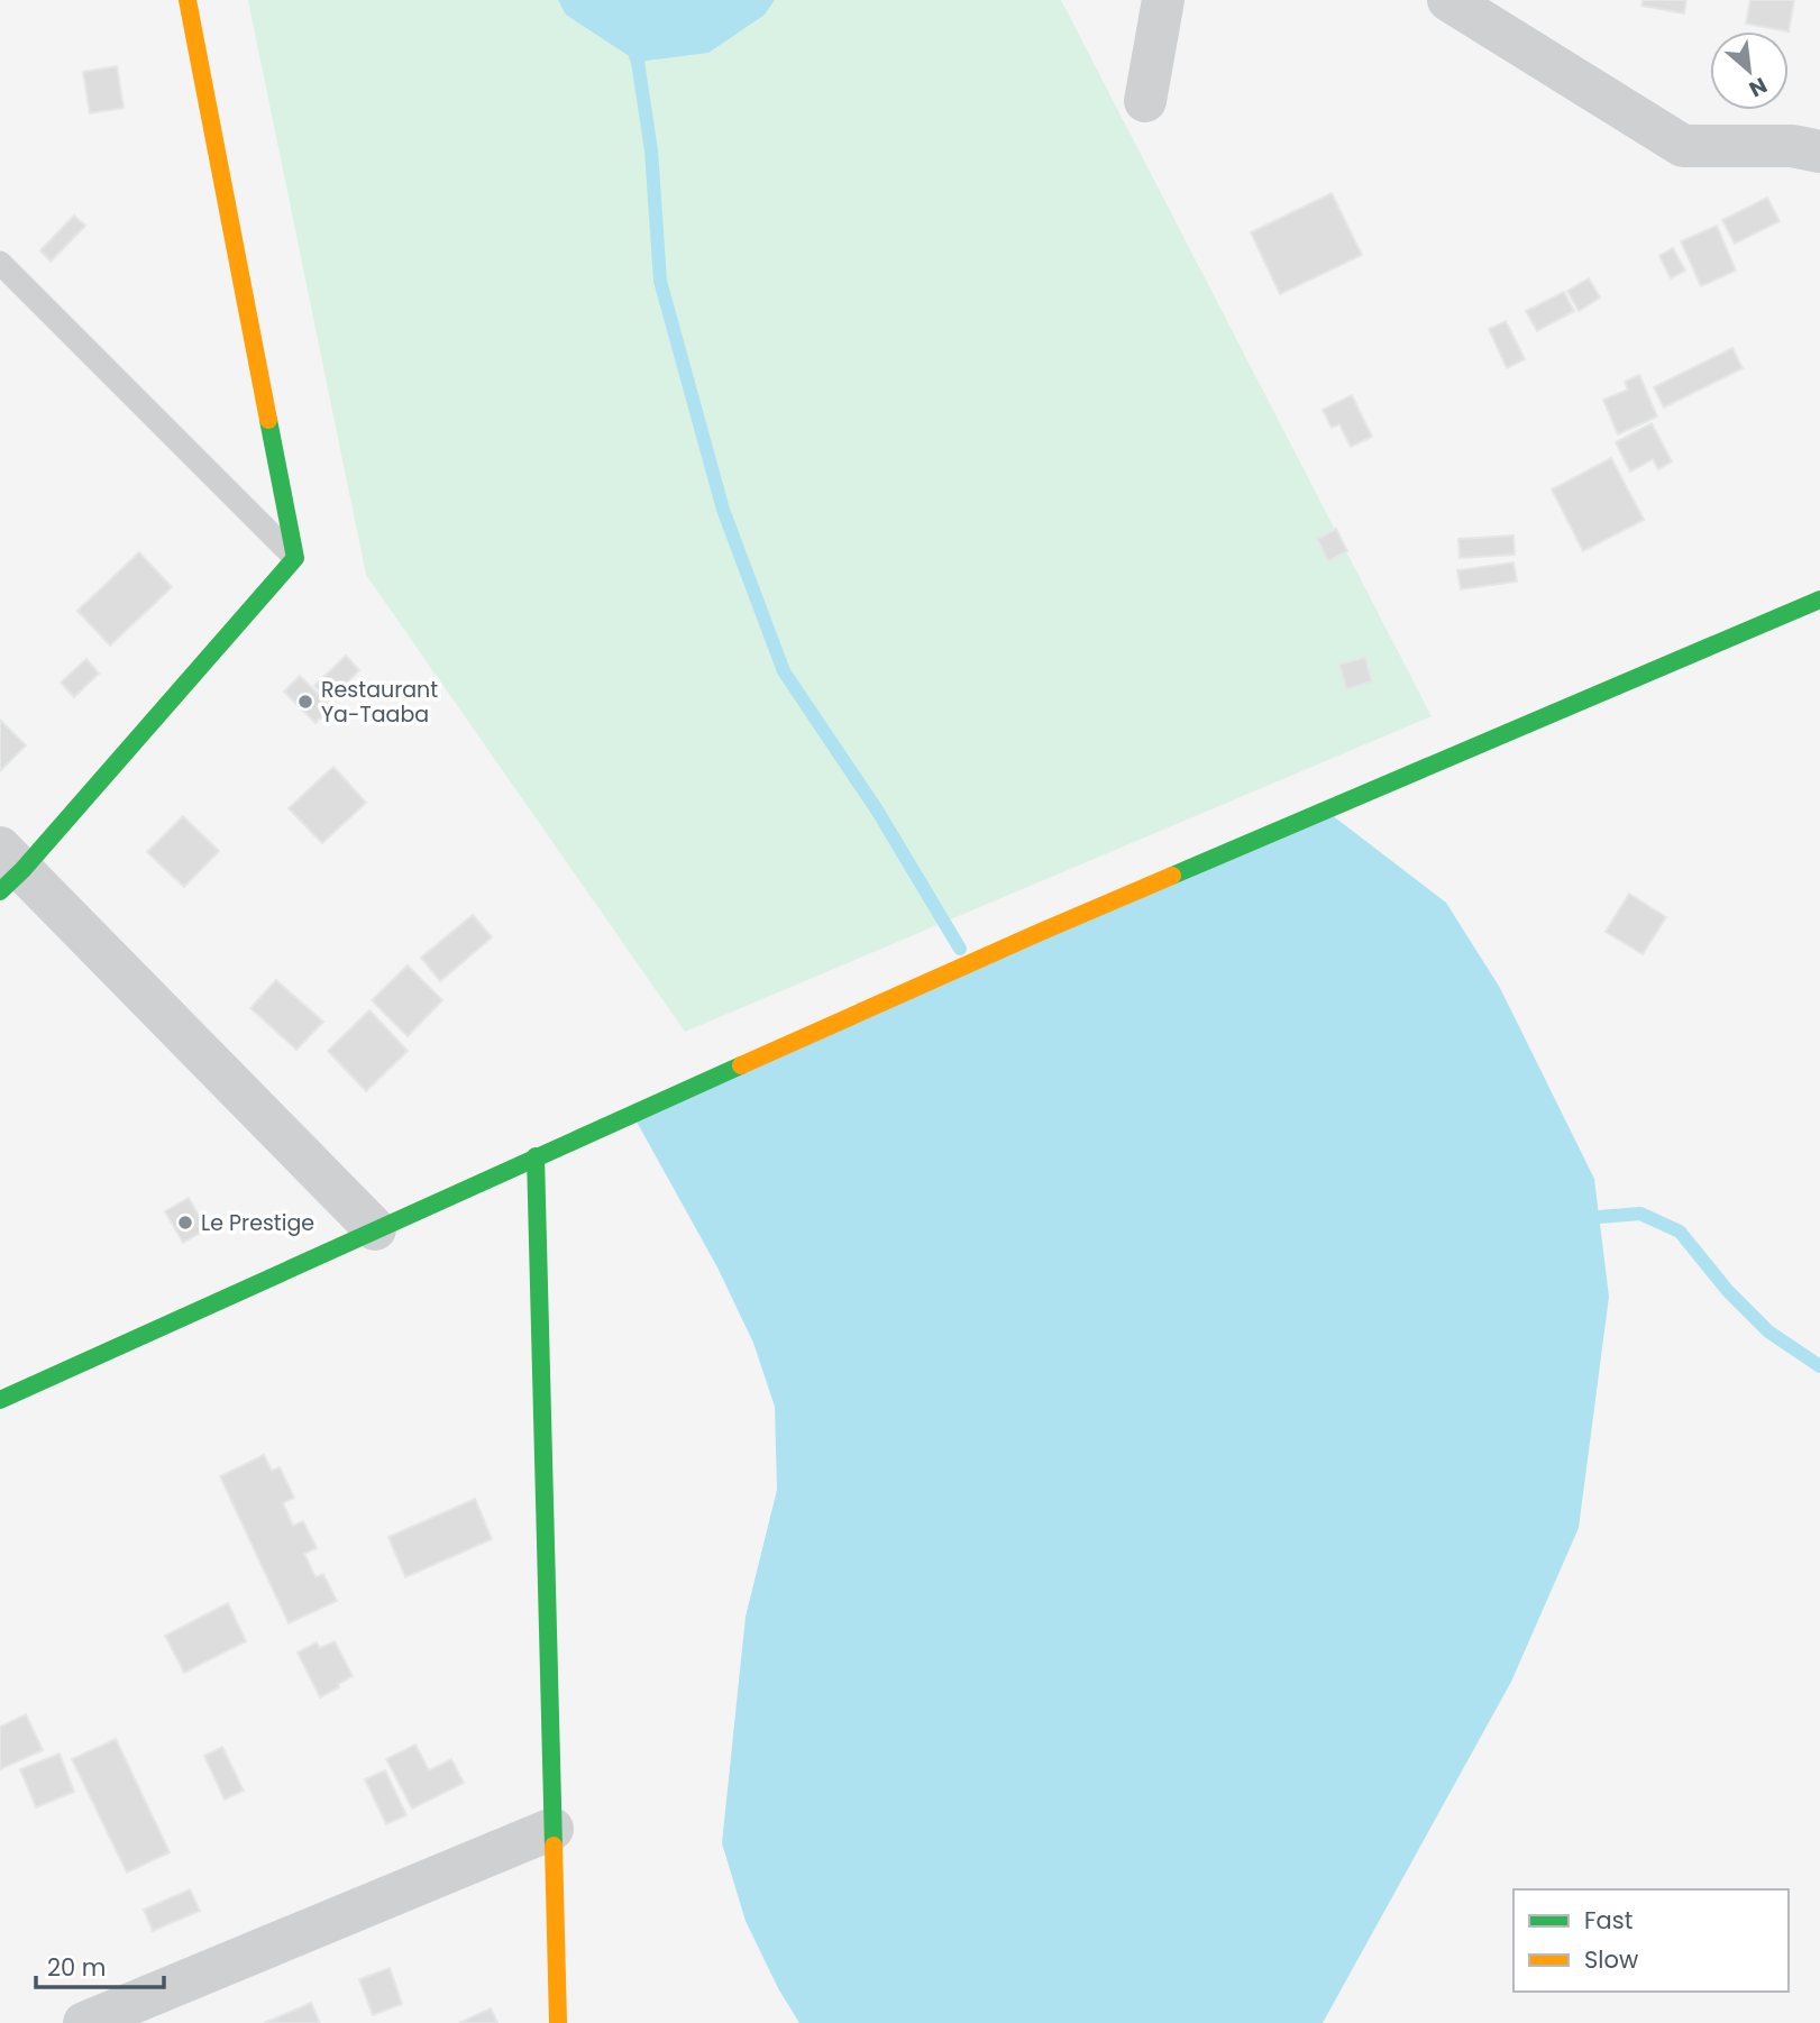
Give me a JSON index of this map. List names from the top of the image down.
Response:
{
  "places": ["Restaurant Ya-Taaba", "Le Prestige"],
  "legend": ["Fast", "Slow"],
  "scale_bar": "20 m",
  "north": "bottom right"
}
